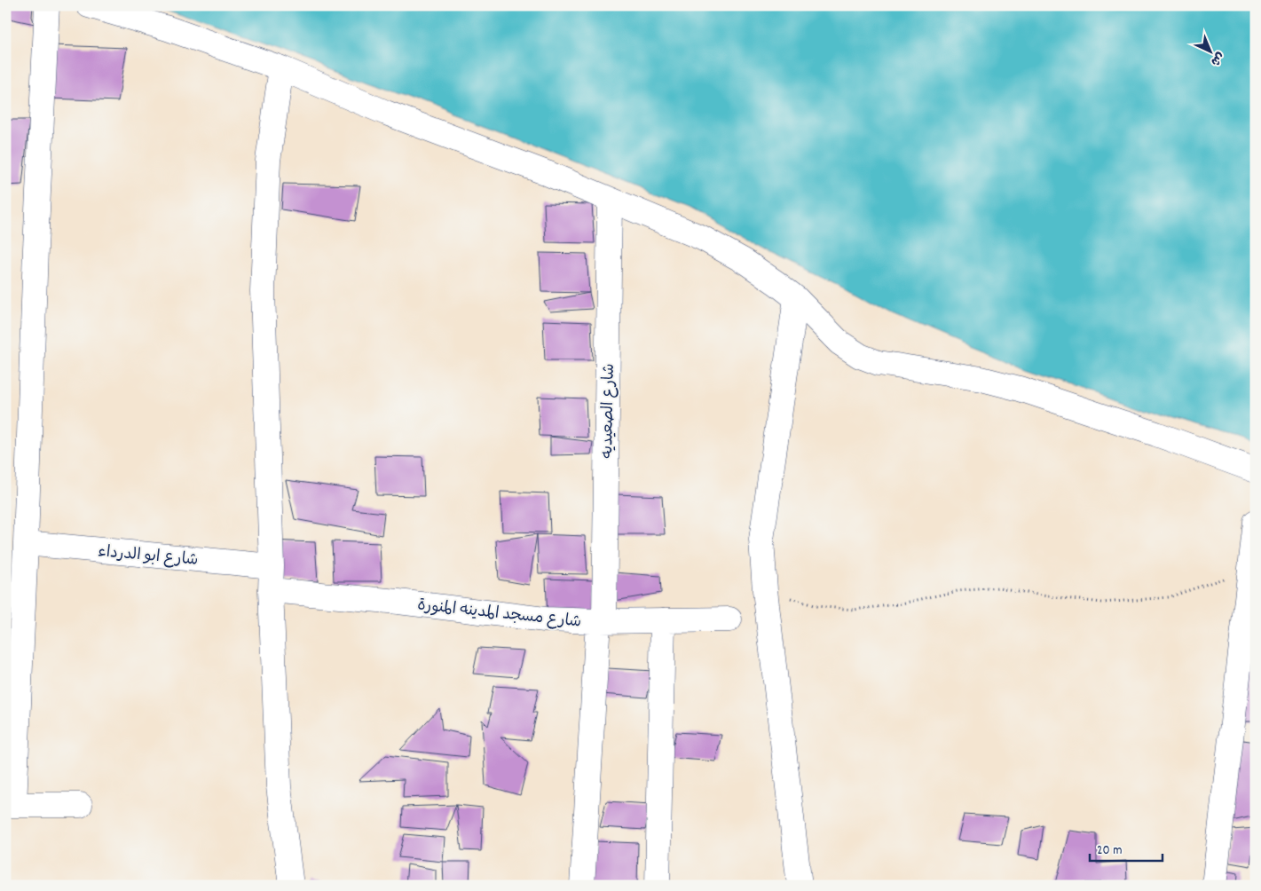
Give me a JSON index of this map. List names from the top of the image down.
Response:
{
  "streets": {
    "street": ["شارع الصعيديه", "شارع ابو الدرداء", "شارع مسجد المدينه المنورة"]
  },
  "crossings": [
    ["شارع الصعيديه", "شارع مسجد المدينه المنورة"]
  ],
  "scale_bar": "20 m",
  "north": "bottom right"
}
